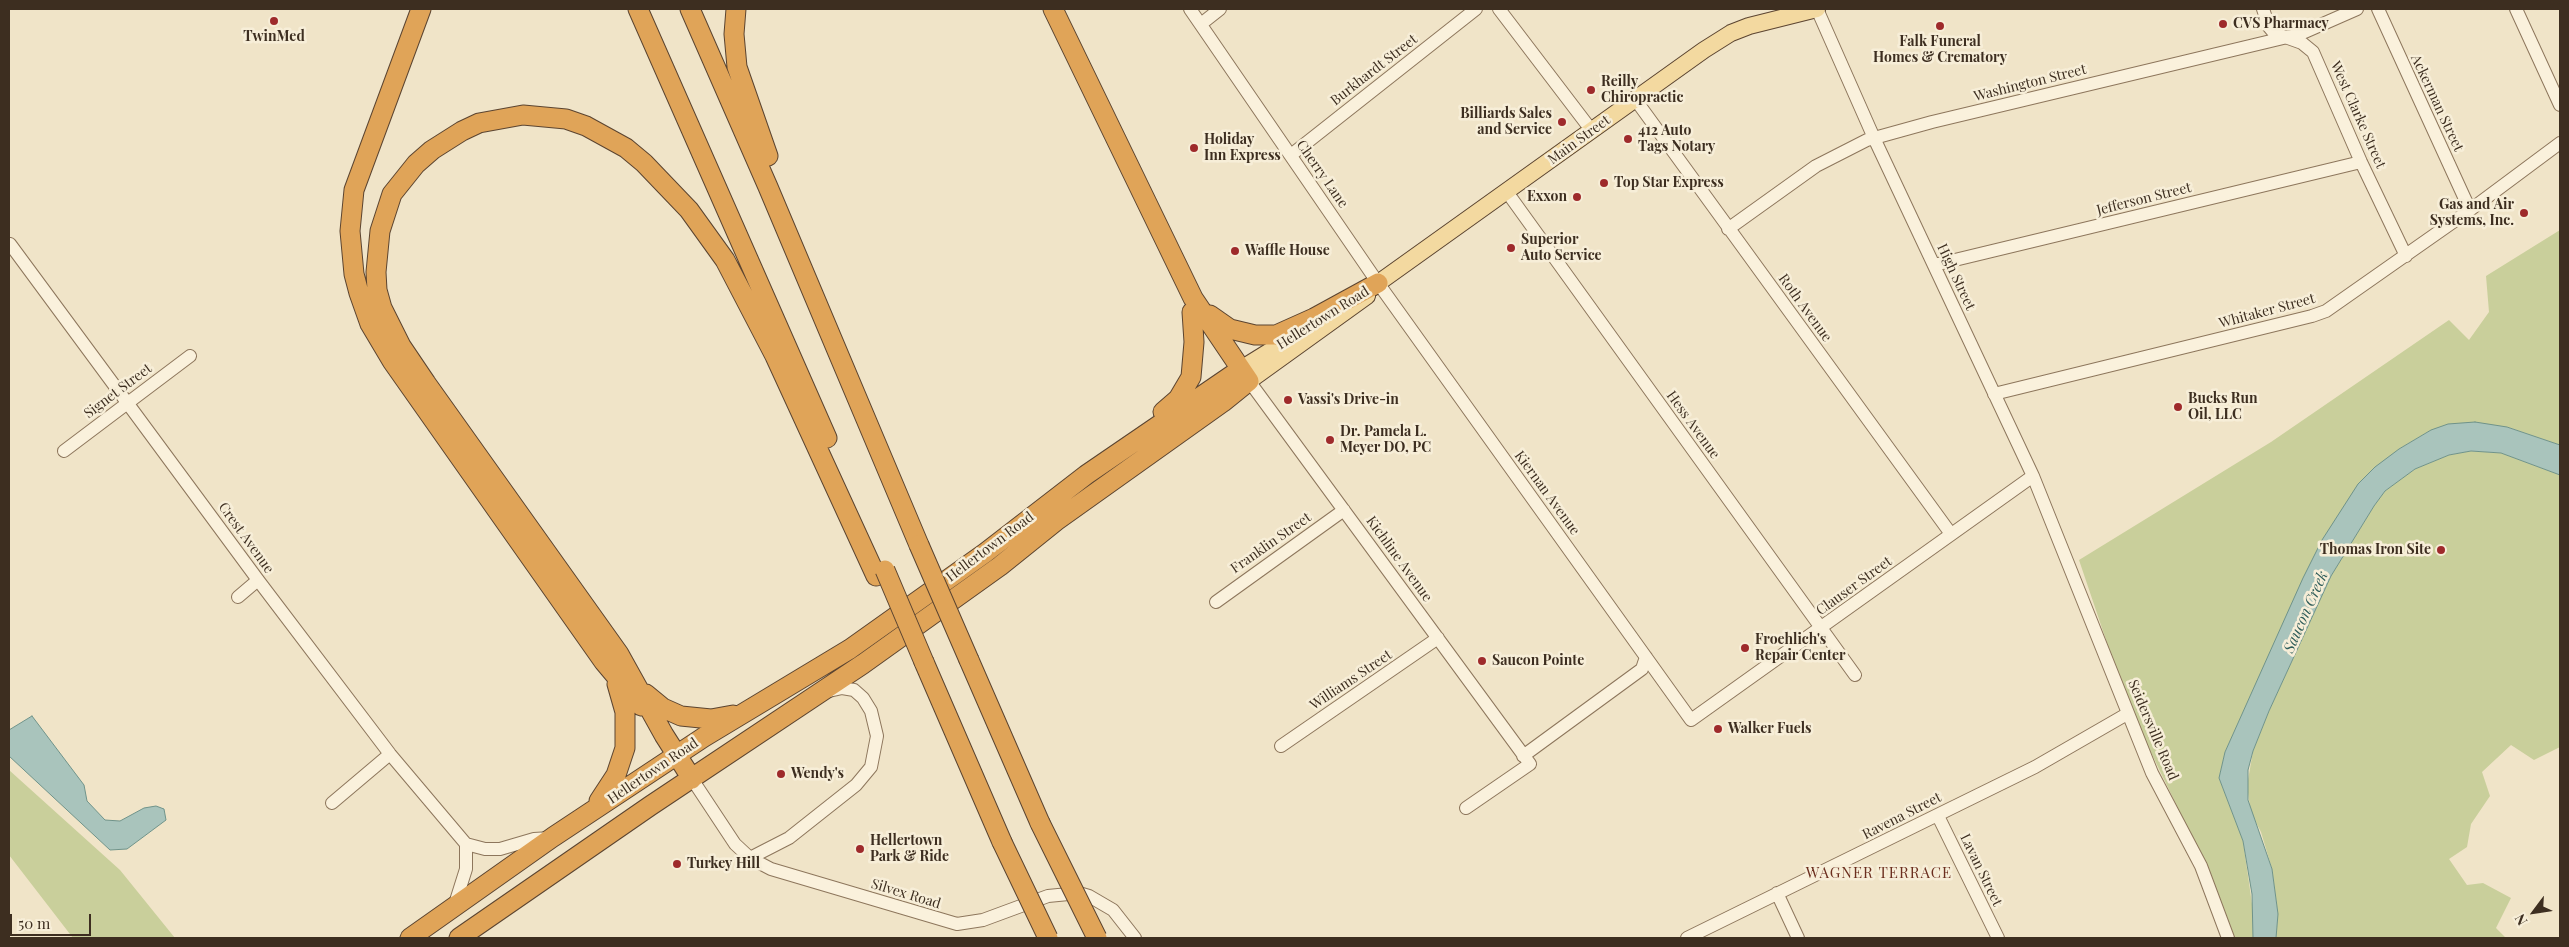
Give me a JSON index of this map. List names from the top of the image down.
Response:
{
  "streets": {
    "highway": ["Hellertown Road"],
    "main road": ["Main Street"],
    "street": [
      "Burkhardt Street",
      "Washington Street",
      "Ackerman Street",
      "West Clarke Street",
      "Cherry Lane",
      "Jefferson Street",
      "High Street",
      "Roth Avenue",
      "Whitaker Street",
      "Signet Street",
      "Hess Avenue",
      "Kiernan Avenue",
      "Crest Avenue",
      "Franklin Street",
      "Kichline Avenue",
      "Clauser Street",
      "Williams Street",
      "Seidersville Road",
      "Ravena Street",
      "Lavan Street",
      "Silvex Road"
    ]
  },
  "crossings": [
    ["Burkhardt Street", "Cherry Lane"],
    ["Washington Street", "West Clarke Street"],
    ["Washington Street", "High Street"],
    ["Washington Street", "Roth Avenue"],
    ["Ackerman Street", "Whitaker Street"],
    ["West Clarke Street", "Jefferson Street"],
    ["West Clarke Street", "Whitaker Street"],
    ["Main Street", "Cherry Lane"],
    ["Main Street", "High Street"],
    ["Main Street", "Roth Avenue"],
    ["Main Street", "Hellertown Road"],
    ["Main Street", "Hess Avenue"],
    ["Main Street", "Kiernan Avenue"],
    ["Cherry Lane", "Hellertown Road"],
    ["Cherry Lane", "Kiernan Avenue"],
    ["Jefferson Street", "High Street"],
    ["High Street", "Whitaker Street"],
    ["High Street", "Clauser Street"],
    ["High Street", "Seidersville Road"],
    ["Roth Avenue", "Clauser Street"],
    ["Hellertown Road", "Kiernan Avenue"],
    ["Hellertown Road", "Kichline Avenue"],
    ["Hellertown Road", "Silvex Road"],
    ["Signet Street", "Crest Avenue"],
    ["Hess Avenue", "Clauser Street"],
    ["Kiernan Avenue", "Clauser Street"],
    ["Franklin Street", "Kichline Avenue"],
    ["Kichline Avenue", "Williams Street"],
    ["Seidersville Road", "Ravena Street"],
    ["Ravena Street", "Lavan Street"]
  ],
  "districts": ["WAGNER TERRACE"],
  "water": ["Saucon Creek"],
  "places": [
    "TwinMed",
    "CVS Pharmacy",
    "Falk Funeral Homes & Crematory",
    "Reilly Chiropractic",
    "Billiards Sales and Service",
    "412 Auto Tags Notary",
    "Holiday Inn Express",
    "Top Star Express",
    "Exxon",
    "Gas and Air Systems, Inc.",
    "Superior Auto Service",
    "Waffle House",
    "Vassi's Drive-in",
    "Bucks Run Oil, LLC",
    "Dr. Pamela L. Meyer DO, PC",
    "Thomas Iron Site",
    "Froehlich's Repair Center",
    "Saucon Pointe",
    "Walker Fuels",
    "Wendy's",
    "Hellertown Park & Ride",
    "Turkey Hill"
  ],
  "scale_bar": "50 m",
  "north": "bottom left"
}
